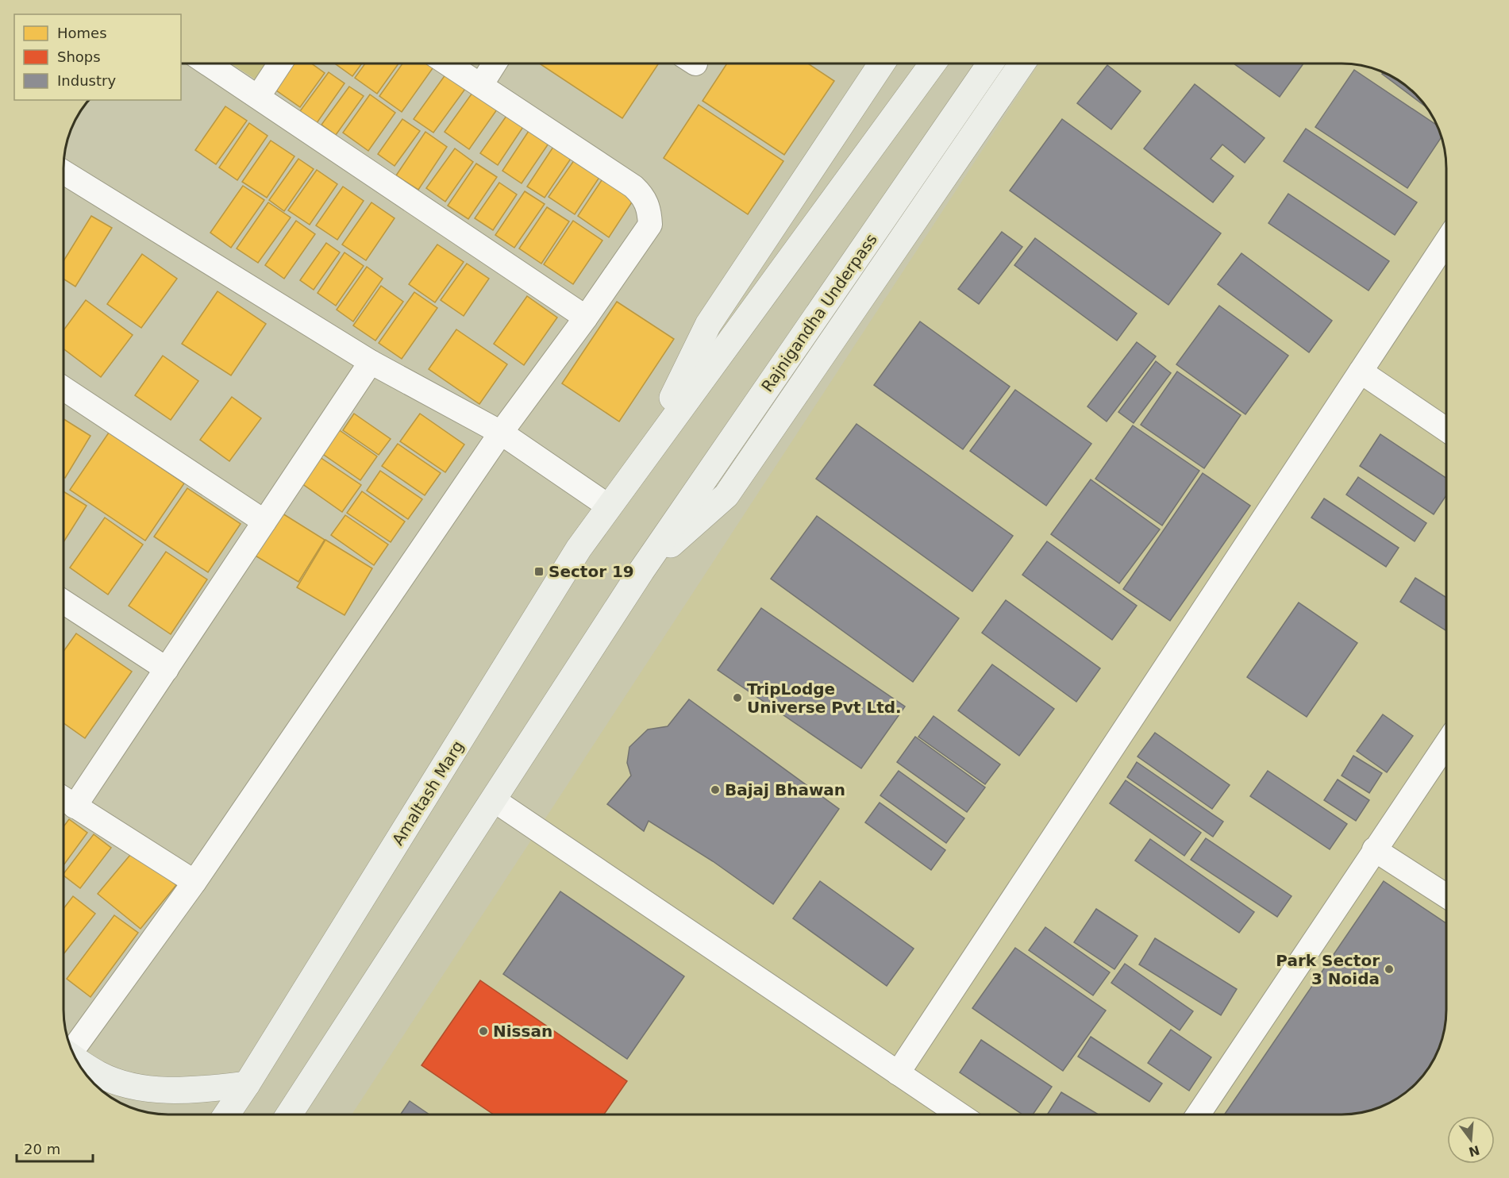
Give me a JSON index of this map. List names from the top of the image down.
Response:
{
  "streets": {
    "main road": ["Rajnigandha Underpass", "Amaltash Marg"]
  },
  "places": {
    "transit": ["Sector 19"],
    "other": [
      "TripLodge Universe Pvt Ltd.",
      "Bajaj Bhawan",
      "Park Sector 3 Noida",
      "Nissan"
    ]
  },
  "legend": ["Homes", "Shops", "Industry"],
  "scale_bar": "20 m",
  "north": "bottom"
}
